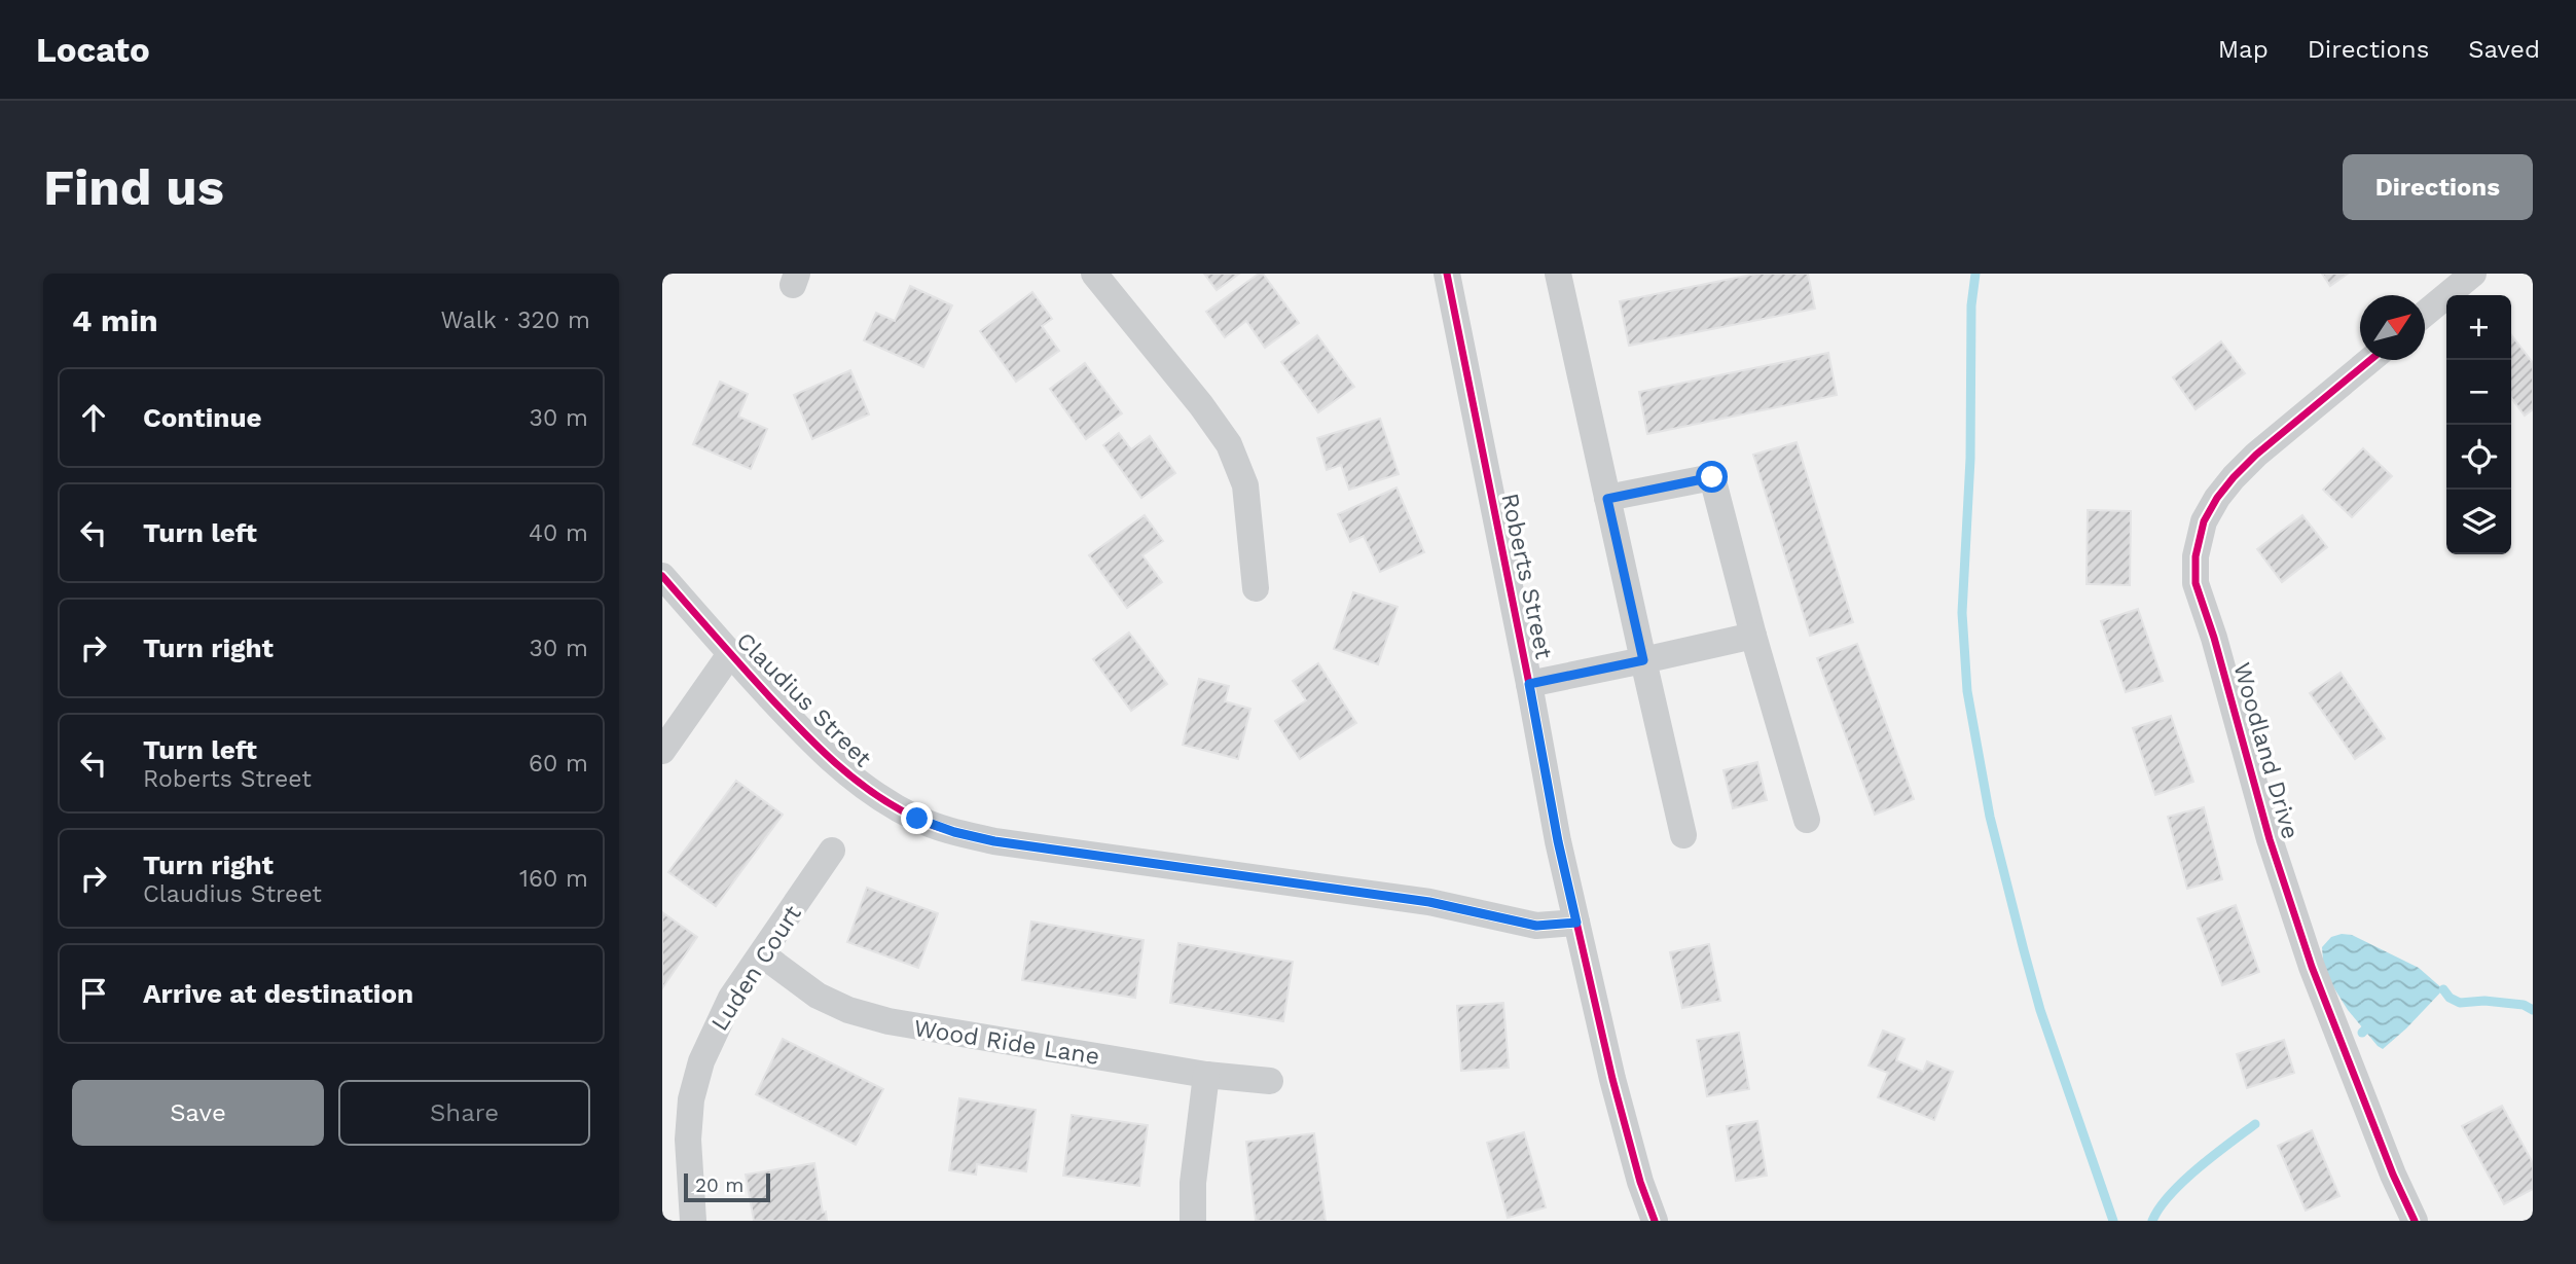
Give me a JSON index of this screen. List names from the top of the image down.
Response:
{
  "streets": {
    "street": [
      "Roberts Street",
      "Claudius Street",
      "Woodland Drive",
      "Luden Court",
      "Wood Ride Lane"
    ]
  },
  "crossings": [
    ["Roberts Street", "Claudius Street"],
    ["Luden Court", "Wood Ride Lane"]
  ],
  "scale_bar": "20 m",
  "north": "top right",
  "page": {
    "header": "Locato",
    "nav": ["Map", "Directions", "Saved"],
    "buttons": [
      "Directions",
      ["Save", "Share"]
    ],
    "title": "Find us",
    "heading": ["4 min", "Walk · 320 m"],
    "map_buttons": ["+", "−"],
    "list": [
      ["Continue", "30 m"],
      ["Turn left", "40 m"],
      ["Turn right", "30 m"],
      ["Turn left", "Roberts Street", "60 m"],
      ["Turn right", "Claudius Street", "160 m"],
      "Arrive at destination"
    ],
    "scale": "20 m"
  }
}
